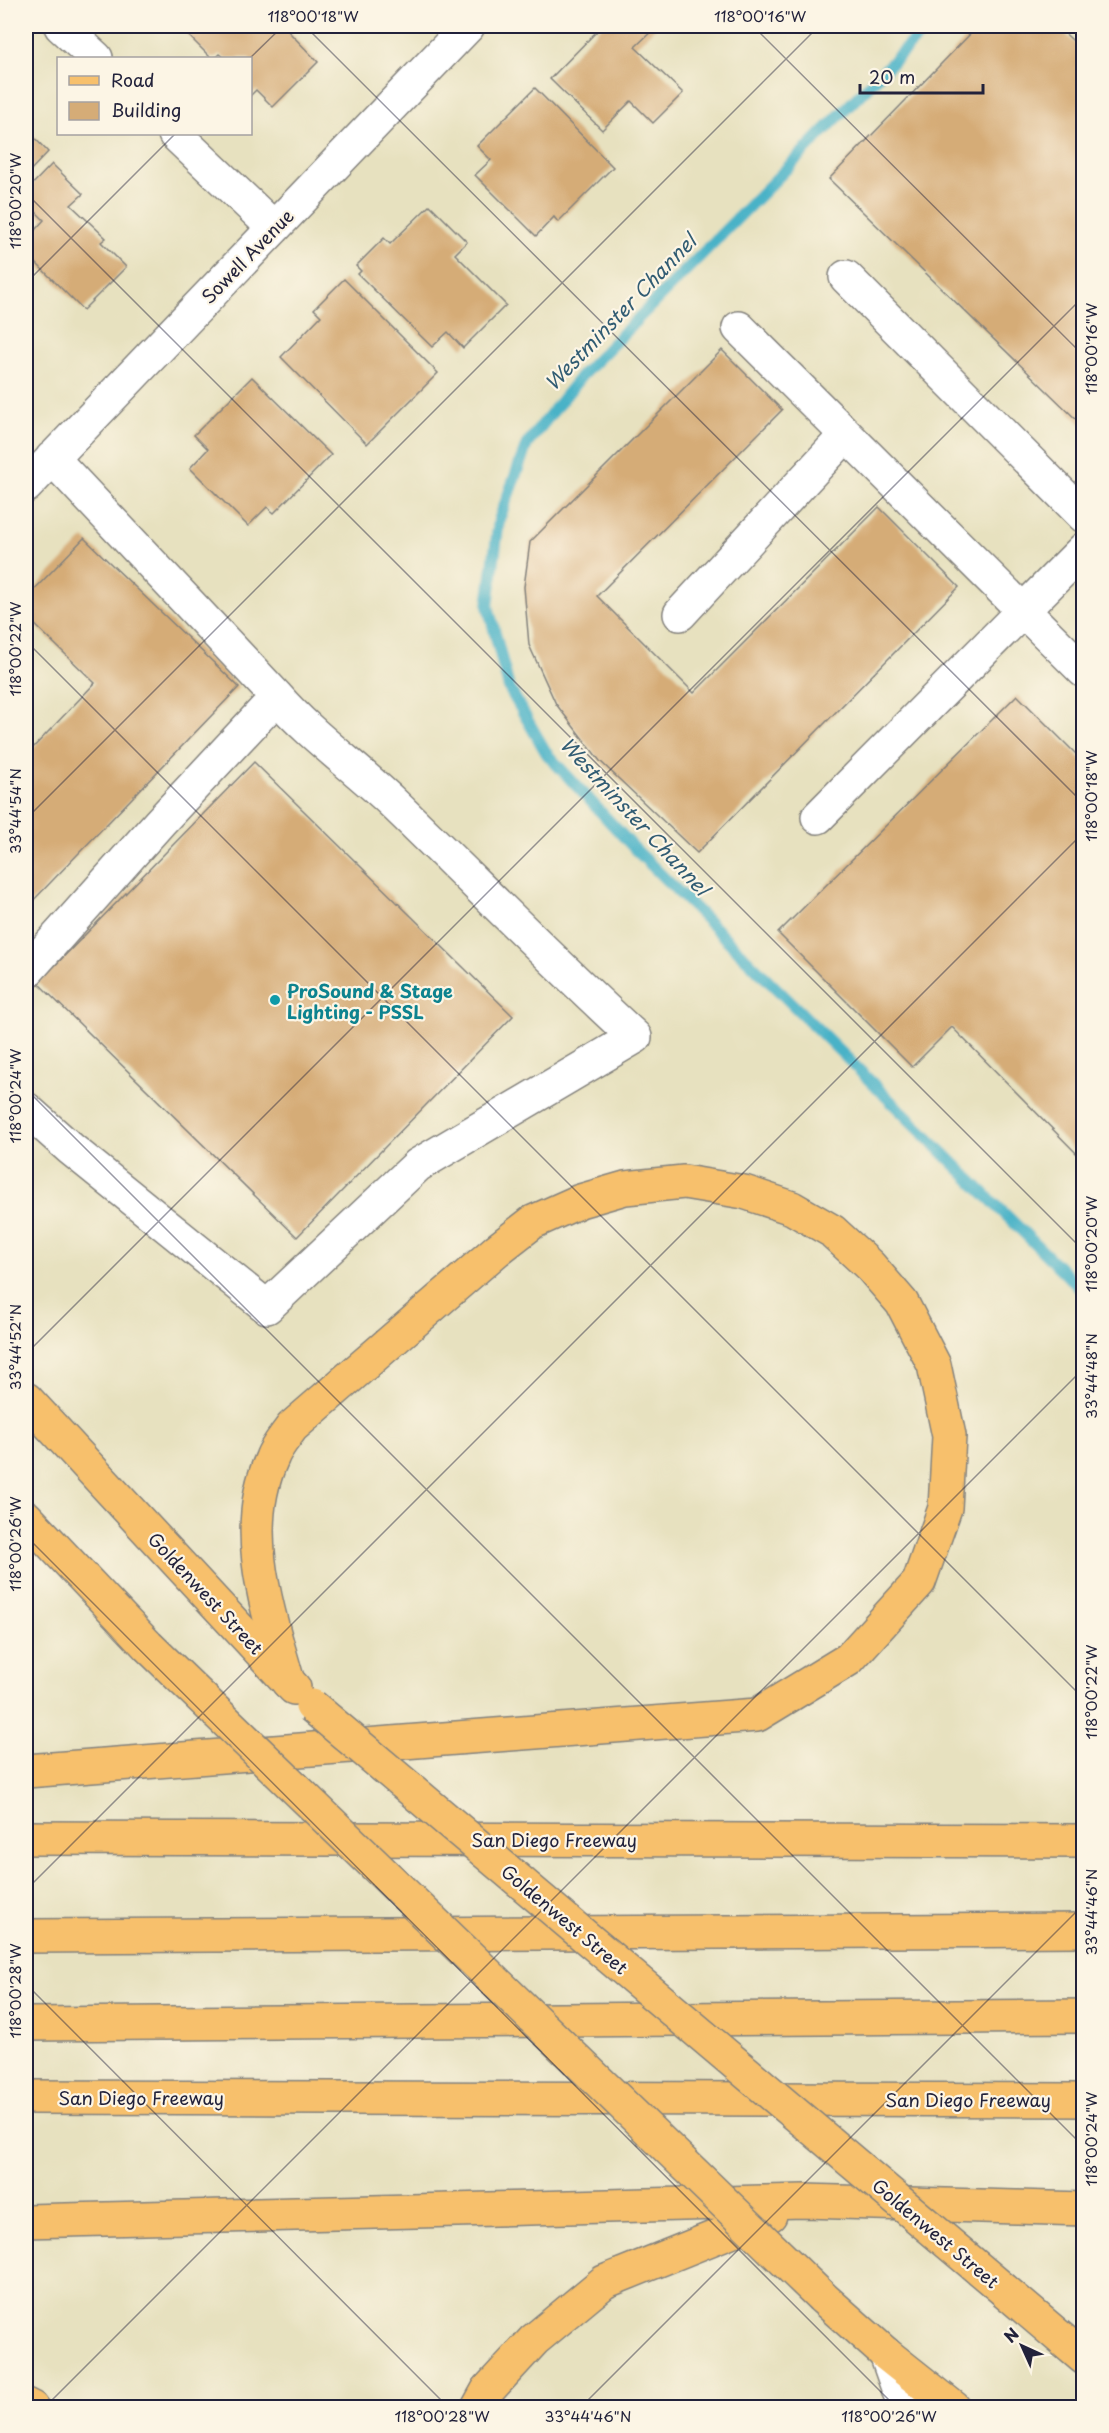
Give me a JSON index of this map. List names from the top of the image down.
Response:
{
  "streets": {
    "main road": ["Goldenwest Street", "San Diego Freeway"],
    "street": ["Sowell Avenue"]
  },
  "water": ["Westminster Channel"],
  "places": ["ProSound & Stage Lighting - PSSL"],
  "legend": ["Road", "Building"],
  "scale_bar": "20 m",
  "north": "top left",
  "coordinates": [
    "118°00'18\"W",
    "118°00'16\"W",
    "118°00'20\"W",
    "118°00'22\"W",
    "33°44'54\"N",
    "118°00'24\"W",
    "33°44'52\"N",
    "33°44'48\"N",
    "118°00'26\"W",
    "33°44'46\"N",
    "118°00'28\"W"
  ]
}
